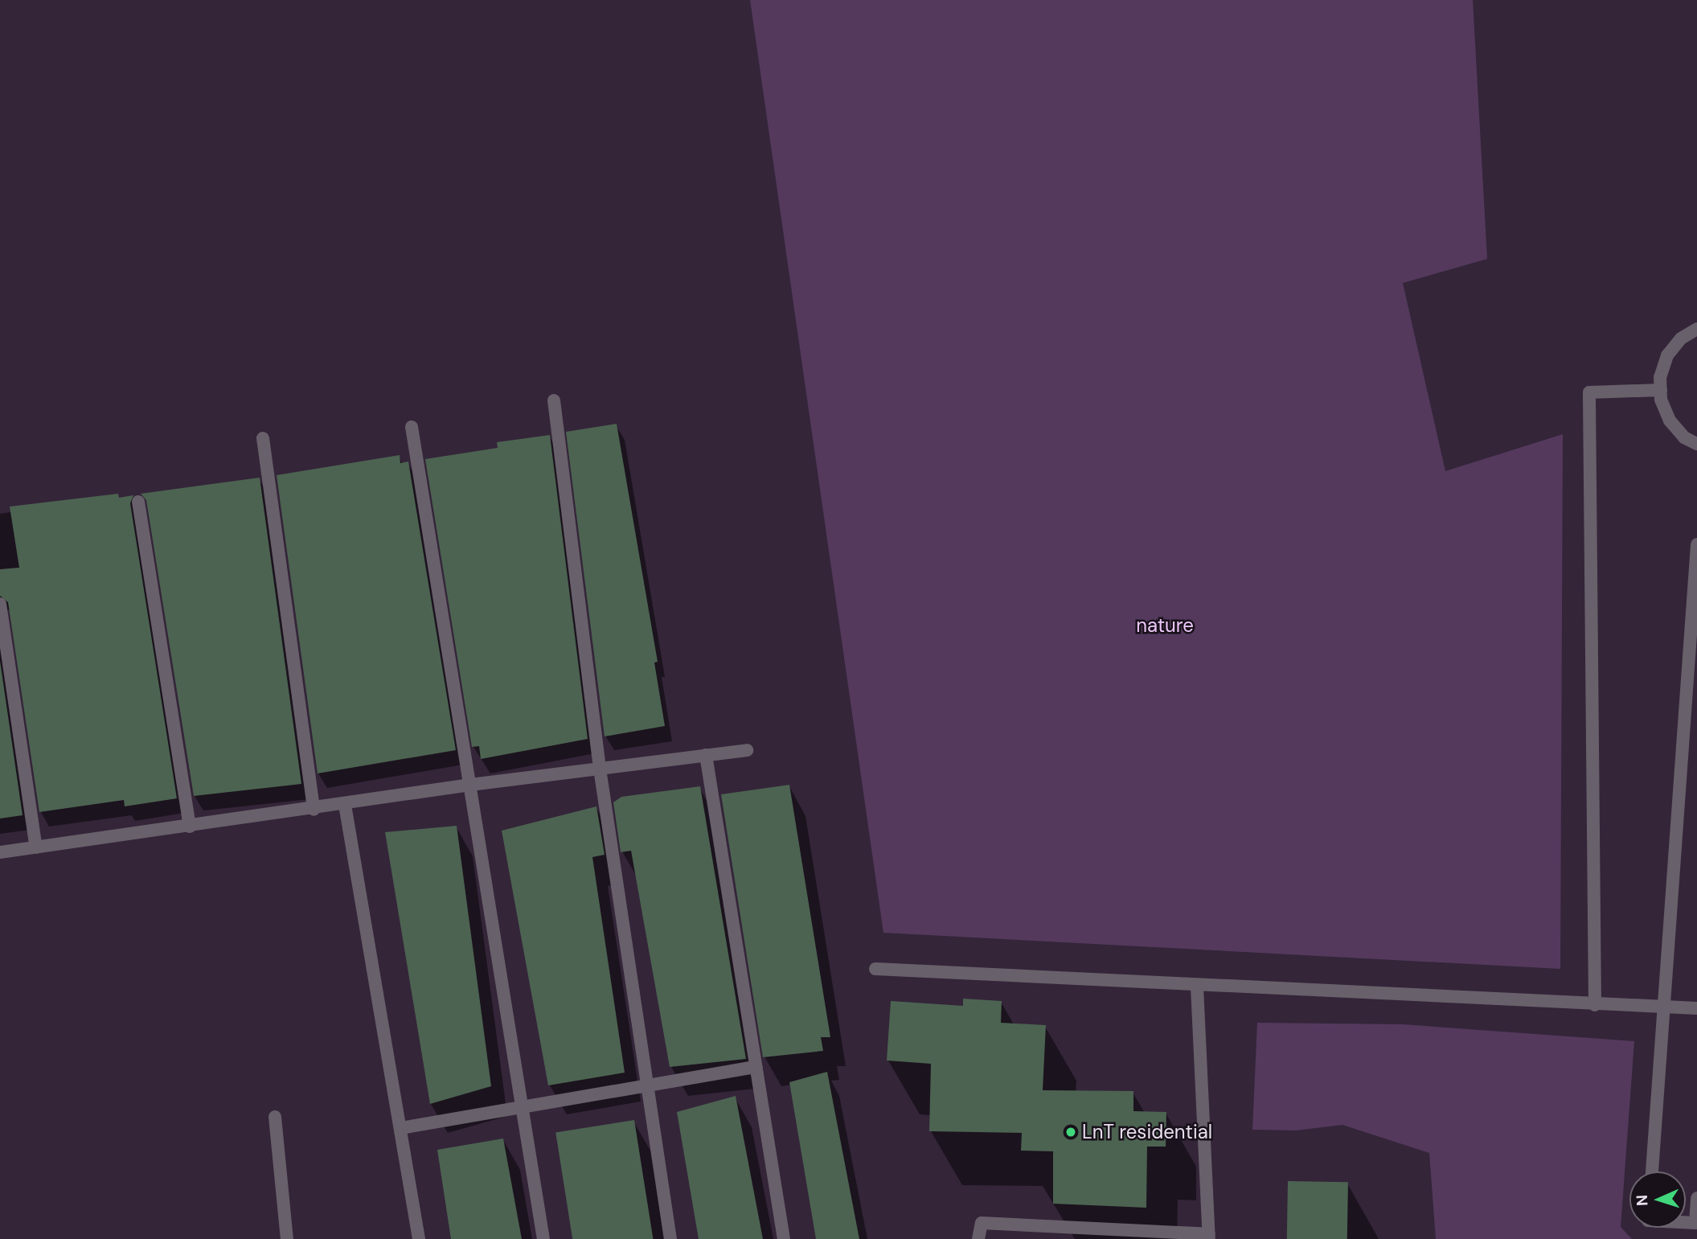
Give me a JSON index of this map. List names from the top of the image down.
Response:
{
  "parks": ["nature"],
  "places": ["LnT residential"],
  "north": "left"
}
